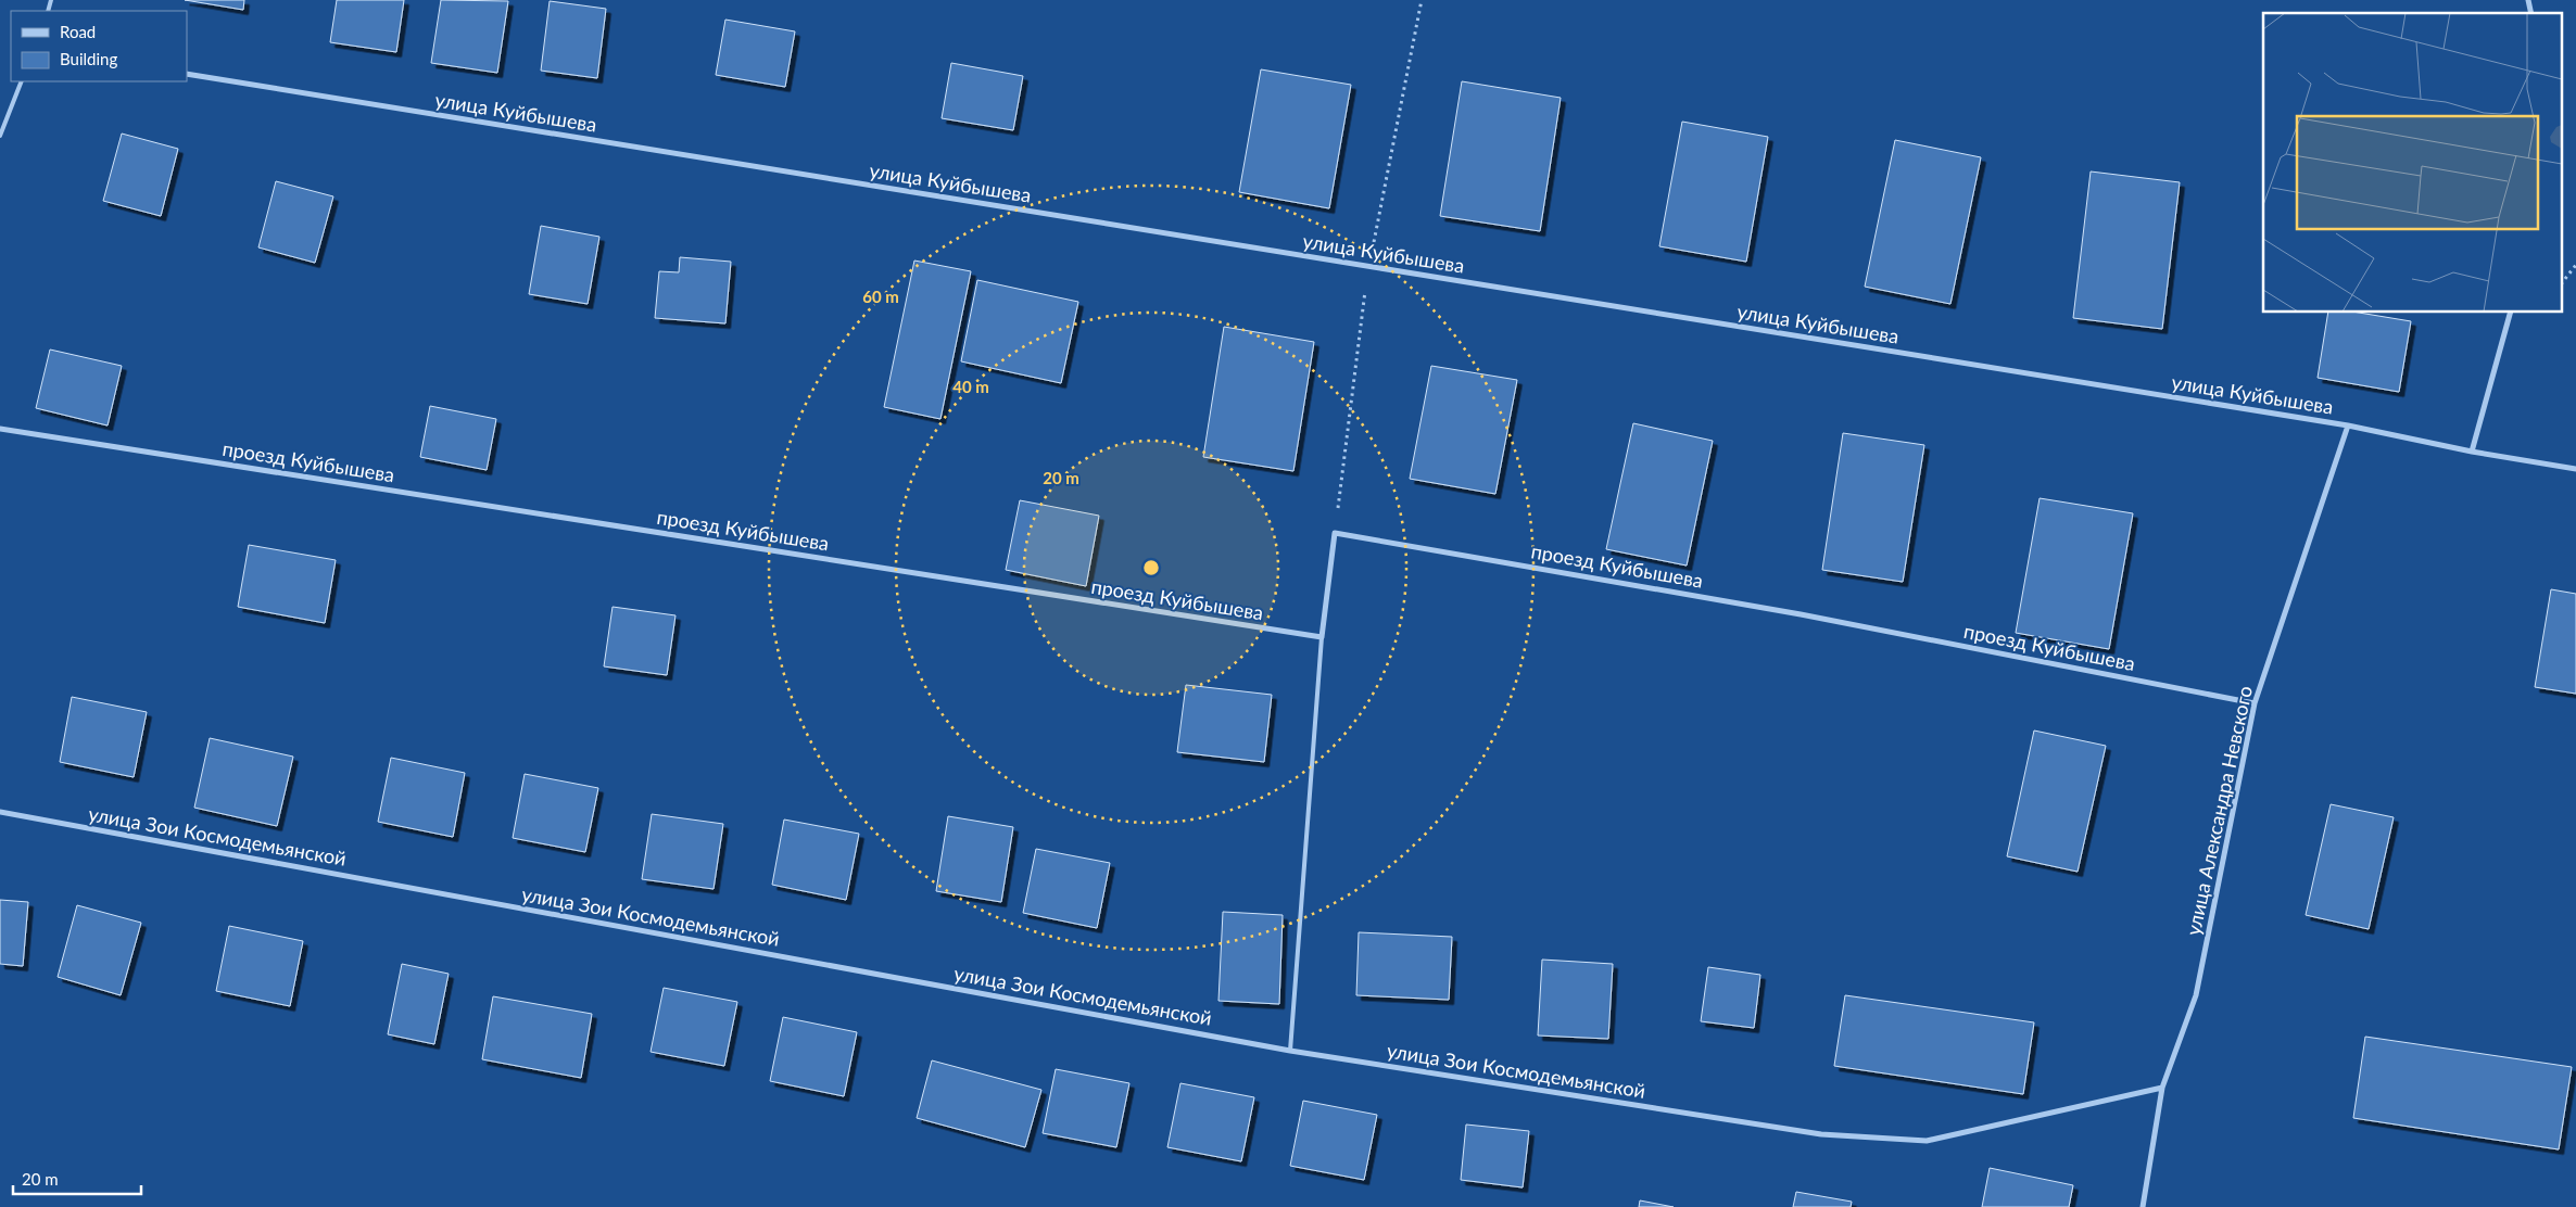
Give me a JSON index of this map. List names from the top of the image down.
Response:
{
  "streets": {
    "street": [
      "улица Куйбышева",
      "проезд Куйбышева",
      "улица Александра Невского",
      "улица Зои Космодемьянской"
    ]
  },
  "crossings": [
    ["улица Куйбышева", "улица Александра Невского"],
    ["проезд Куйбышева", "улица Александра Невского"],
    ["улица Александра Невского", "улица Зои Космодемьянской"]
  ],
  "legend": ["Road", "Building"],
  "scale_bar": "20 m",
  "rings": ["60 m", "40 m", "20 m"]
}
